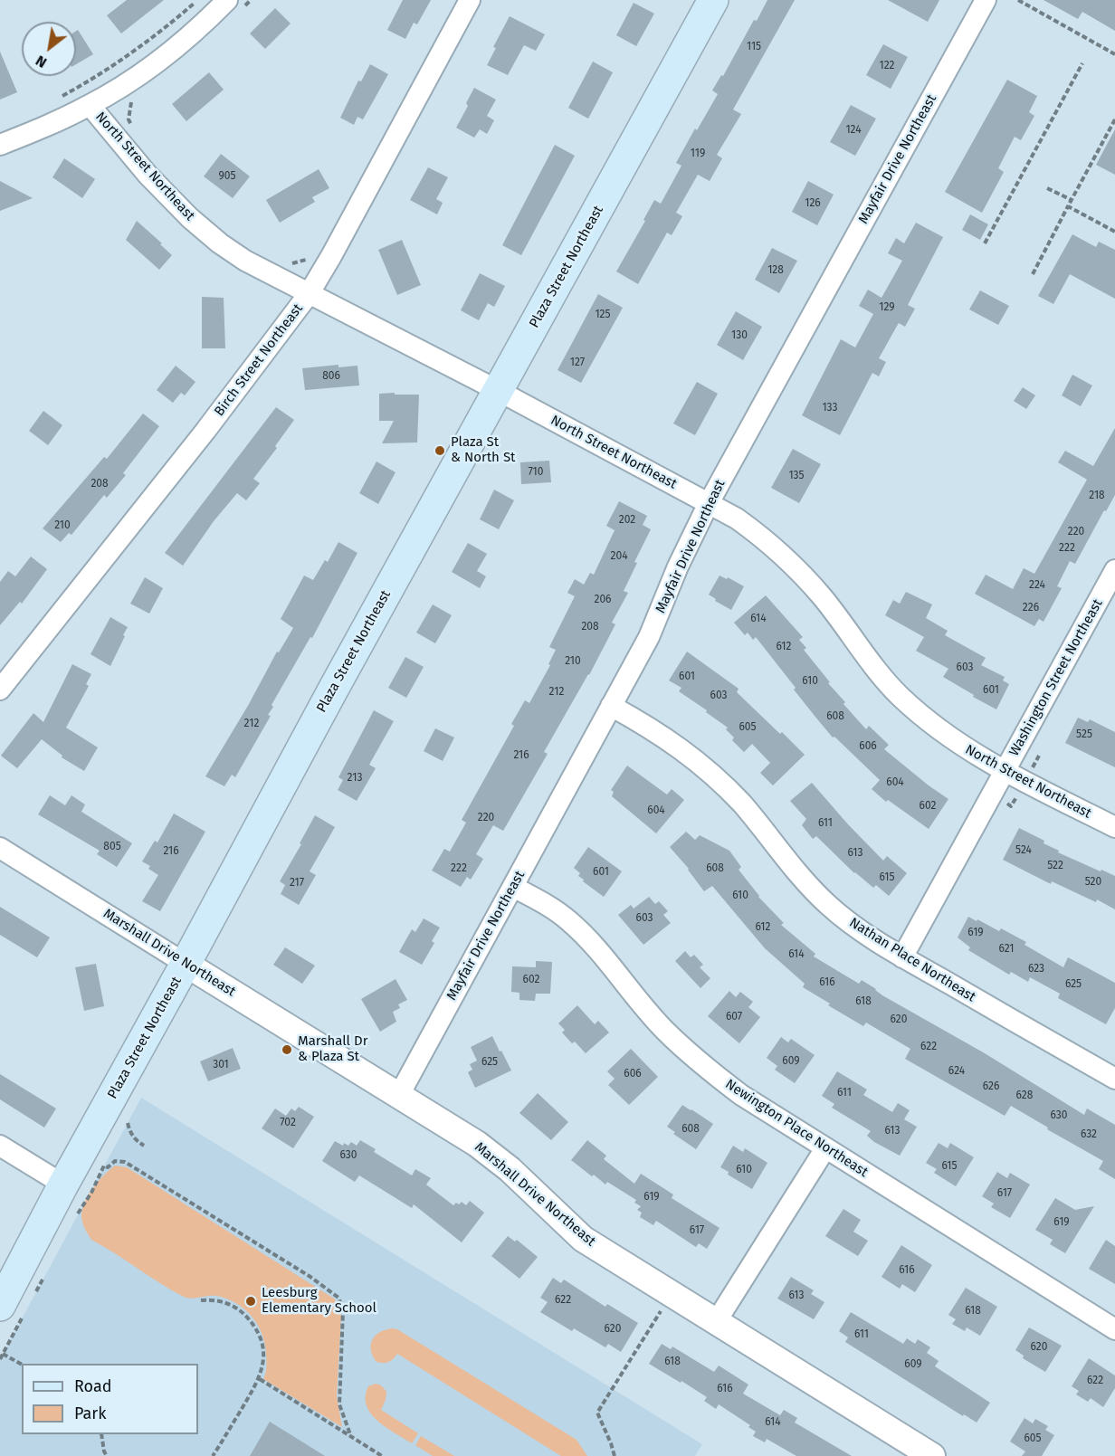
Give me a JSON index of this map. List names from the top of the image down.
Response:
{
  "streets": {
    "main road": ["Plaza Street Northeast"],
    "street": [
      "Mayfair Drive Northeast",
      "North Street Northeast",
      "Birch Street Northeast",
      "Washington Street Northeast",
      "Marshall Drive Northeast",
      "Nathan Place Northeast",
      "Newington Place Northeast"
    ]
  },
  "crossings": [
    ["Mayfair Drive Northeast", "North Street Northeast"],
    ["Mayfair Drive Northeast", "Marshall Drive Northeast"],
    ["Mayfair Drive Northeast", "Nathan Place Northeast"],
    ["Mayfair Drive Northeast", "Newington Place Northeast"],
    ["North Street Northeast", "Plaza Street Northeast"],
    ["North Street Northeast", "Birch Street Northeast"],
    ["North Street Northeast", "Washington Street Northeast"],
    ["Plaza Street Northeast", "Marshall Drive Northeast"],
    ["Washington Street Northeast", "Nathan Place Northeast"]
  ],
  "places": ["Plaza St & North St", "Marshall Dr & Plaza St", "Leesburg Elementary School"],
  "house_numbers": [
    "115",
    "122",
    "124",
    "119",
    "905",
    "126",
    "128",
    "129",
    "125",
    "130",
    "127",
    "806",
    "133",
    "710",
    "135",
    "208",
    "218",
    "202",
    "210",
    "220",
    "222",
    "204",
    "224",
    "206",
    "226",
    "614",
    "208",
    "612",
    "210",
    "603",
    "601",
    "610",
    "601",
    "212",
    "603",
    "608",
    "212",
    "605",
    "525",
    "606",
    "216",
    "213",
    "604",
    "602",
    "604",
    "220",
    "611",
    "805",
    "524",
    "216",
    "613",
    "522",
    "222",
    "608",
    "601",
    "615",
    "520",
    "217",
    "610",
    "603",
    "612",
    "619",
    "621",
    "614",
    "623",
    "602",
    "616",
    "625",
    "618",
    "607",
    "620",
    "622",
    "609",
    "625",
    "301",
    "624",
    "606",
    "626",
    "611",
    "628",
    "630",
    "702",
    "608",
    "613",
    "632",
    "630",
    "615",
    "610",
    "617",
    "619",
    "619",
    "617",
    "616",
    "613",
    "622",
    "618",
    "620",
    "611",
    "620",
    "618",
    "609",
    "622",
    "616",
    "614",
    "605"
  ],
  "legend": ["Road", "Park"],
  "north": "bottom left"
}
